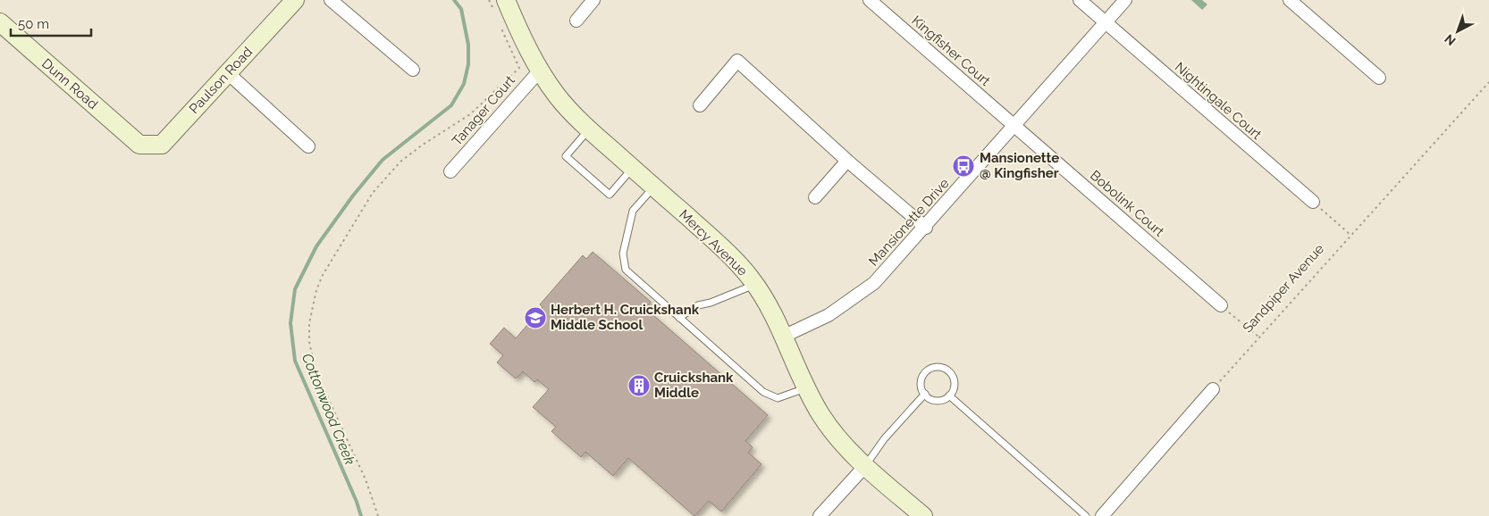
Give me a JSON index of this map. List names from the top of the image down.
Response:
{
  "streets": {
    "street": [
      "Kingfisher Court",
      "Paulson Road",
      "Dunn Road",
      "Nightingale Court",
      "Tanager Court",
      "Bobolink Court",
      "Mansionette Drive",
      "Mercy Avenue"
    ],
    "path": ["Sandpiper Avenue"]
  },
  "crossings": [
    ["Kingfisher Court", "Bobolink Court"],
    ["Kingfisher Court", "Mansionette Drive"],
    ["Paulson Road", "Dunn Road"],
    ["Nightingale Court", "Mansionette Drive"],
    ["Tanager Court", "Mercy Avenue"],
    ["Bobolink Court", "Mansionette Drive"],
    ["Mansionette Drive", "Mercy Avenue"]
  ],
  "water": ["Cottonwood Creek"],
  "places": {
    "bus stop": ["Mansionette @ Kingfisher"],
    "school or university": ["Herbert H. Cruickshank Middle School"],
    "building": ["Cruickshank Middle"]
  },
  "scale_bar": "50 m",
  "north": "bottom left"
}
